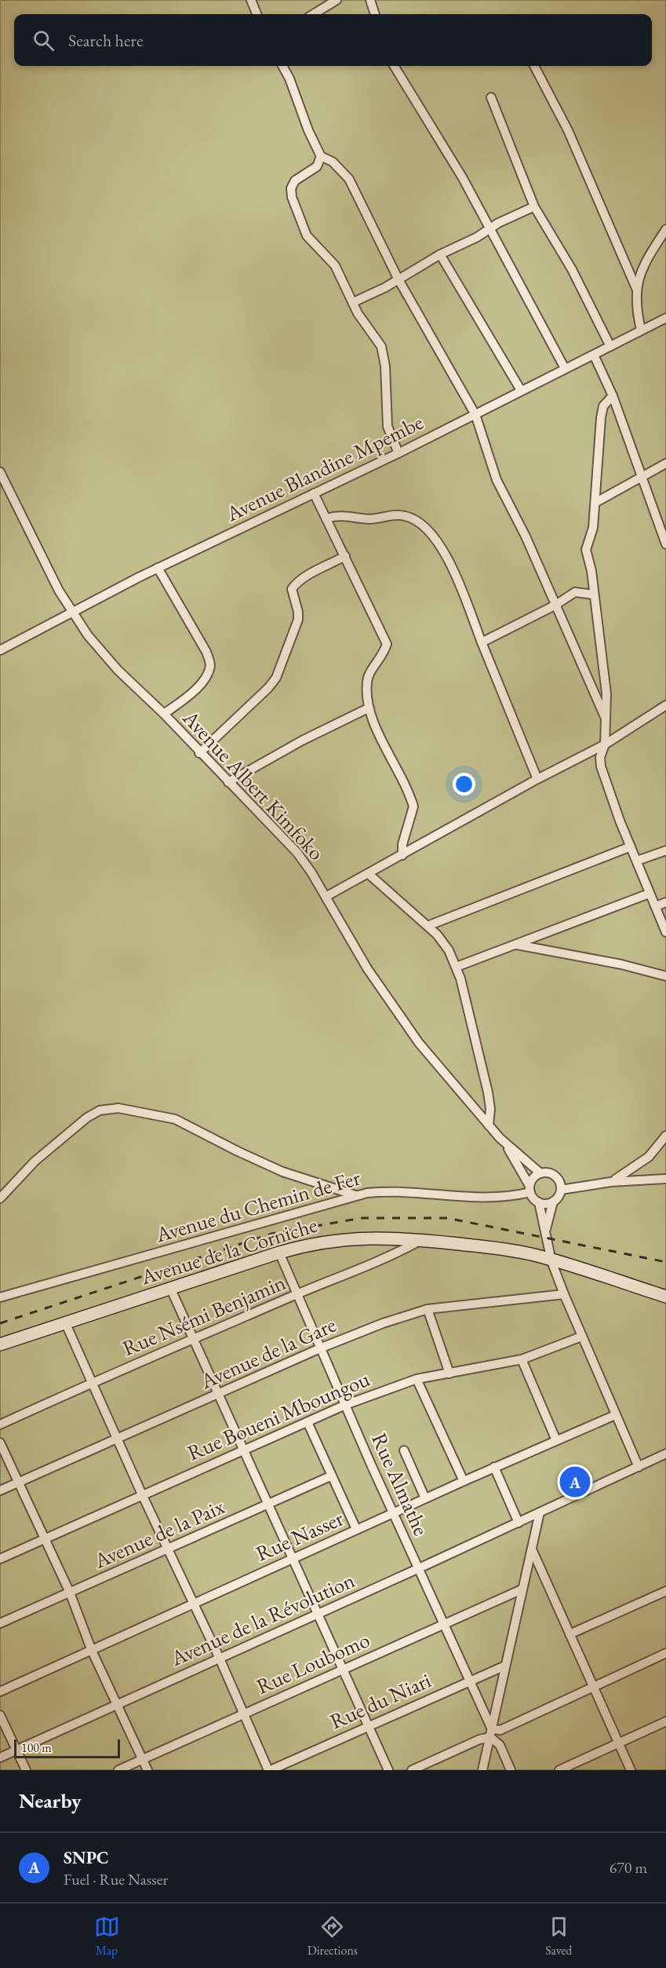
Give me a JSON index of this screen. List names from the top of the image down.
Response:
{
  "streets": {
    "street": [
      "Avenue Blandine Mpembe",
      "Avenue Albert Kimfoko",
      "Avenue du Chemin de Fer",
      "Avenue de la Corniche",
      "Rue Nsémi Benjamin",
      "Avenue de la Gare",
      "Rue Boueni Mboungou",
      "Rue Almathe",
      "Avenue de la Paix",
      "Rue Nasser",
      "Avenue de la Révolution",
      "Rue Loubomo",
      "Rue du Niari"
    ]
  },
  "crossings": [
    ["Avenue Blandine Mpembe", "Avenue Albert Kimfoko"],
    ["Avenue Albert Kimfoko", "Avenue du Chemin de Fer"],
    ["Avenue de la Corniche", "Rue Nsémi Benjamin"],
    ["Avenue de la Corniche", "Rue Almathe"],
    ["Rue Nsémi Benjamin", "Rue Almathe"],
    ["Avenue de la Gare", "Rue Almathe"],
    ["Rue Boueni Mboungou", "Rue Almathe"],
    ["Rue Almathe", "Rue Nasser"],
    ["Rue Almathe", "Avenue de la Révolution"],
    ["Rue Almathe", "Rue Loubomo"],
    ["Rue Almathe", "Rue du Niari"]
  ],
  "scale_bar": "100 m",
  "page": {
    "search": "Search here",
    "pins": "A",
    "scale": "100 m",
    "heading": "Nearby",
    "list": [
      {
        "mark": "A",
        "name": "SNPC",
        "note": "Fuel · Rue Nasser",
        "value": "670 m"
      }
    ],
    "nav": ["Map", "Directions", "Saved"]
  }
}
